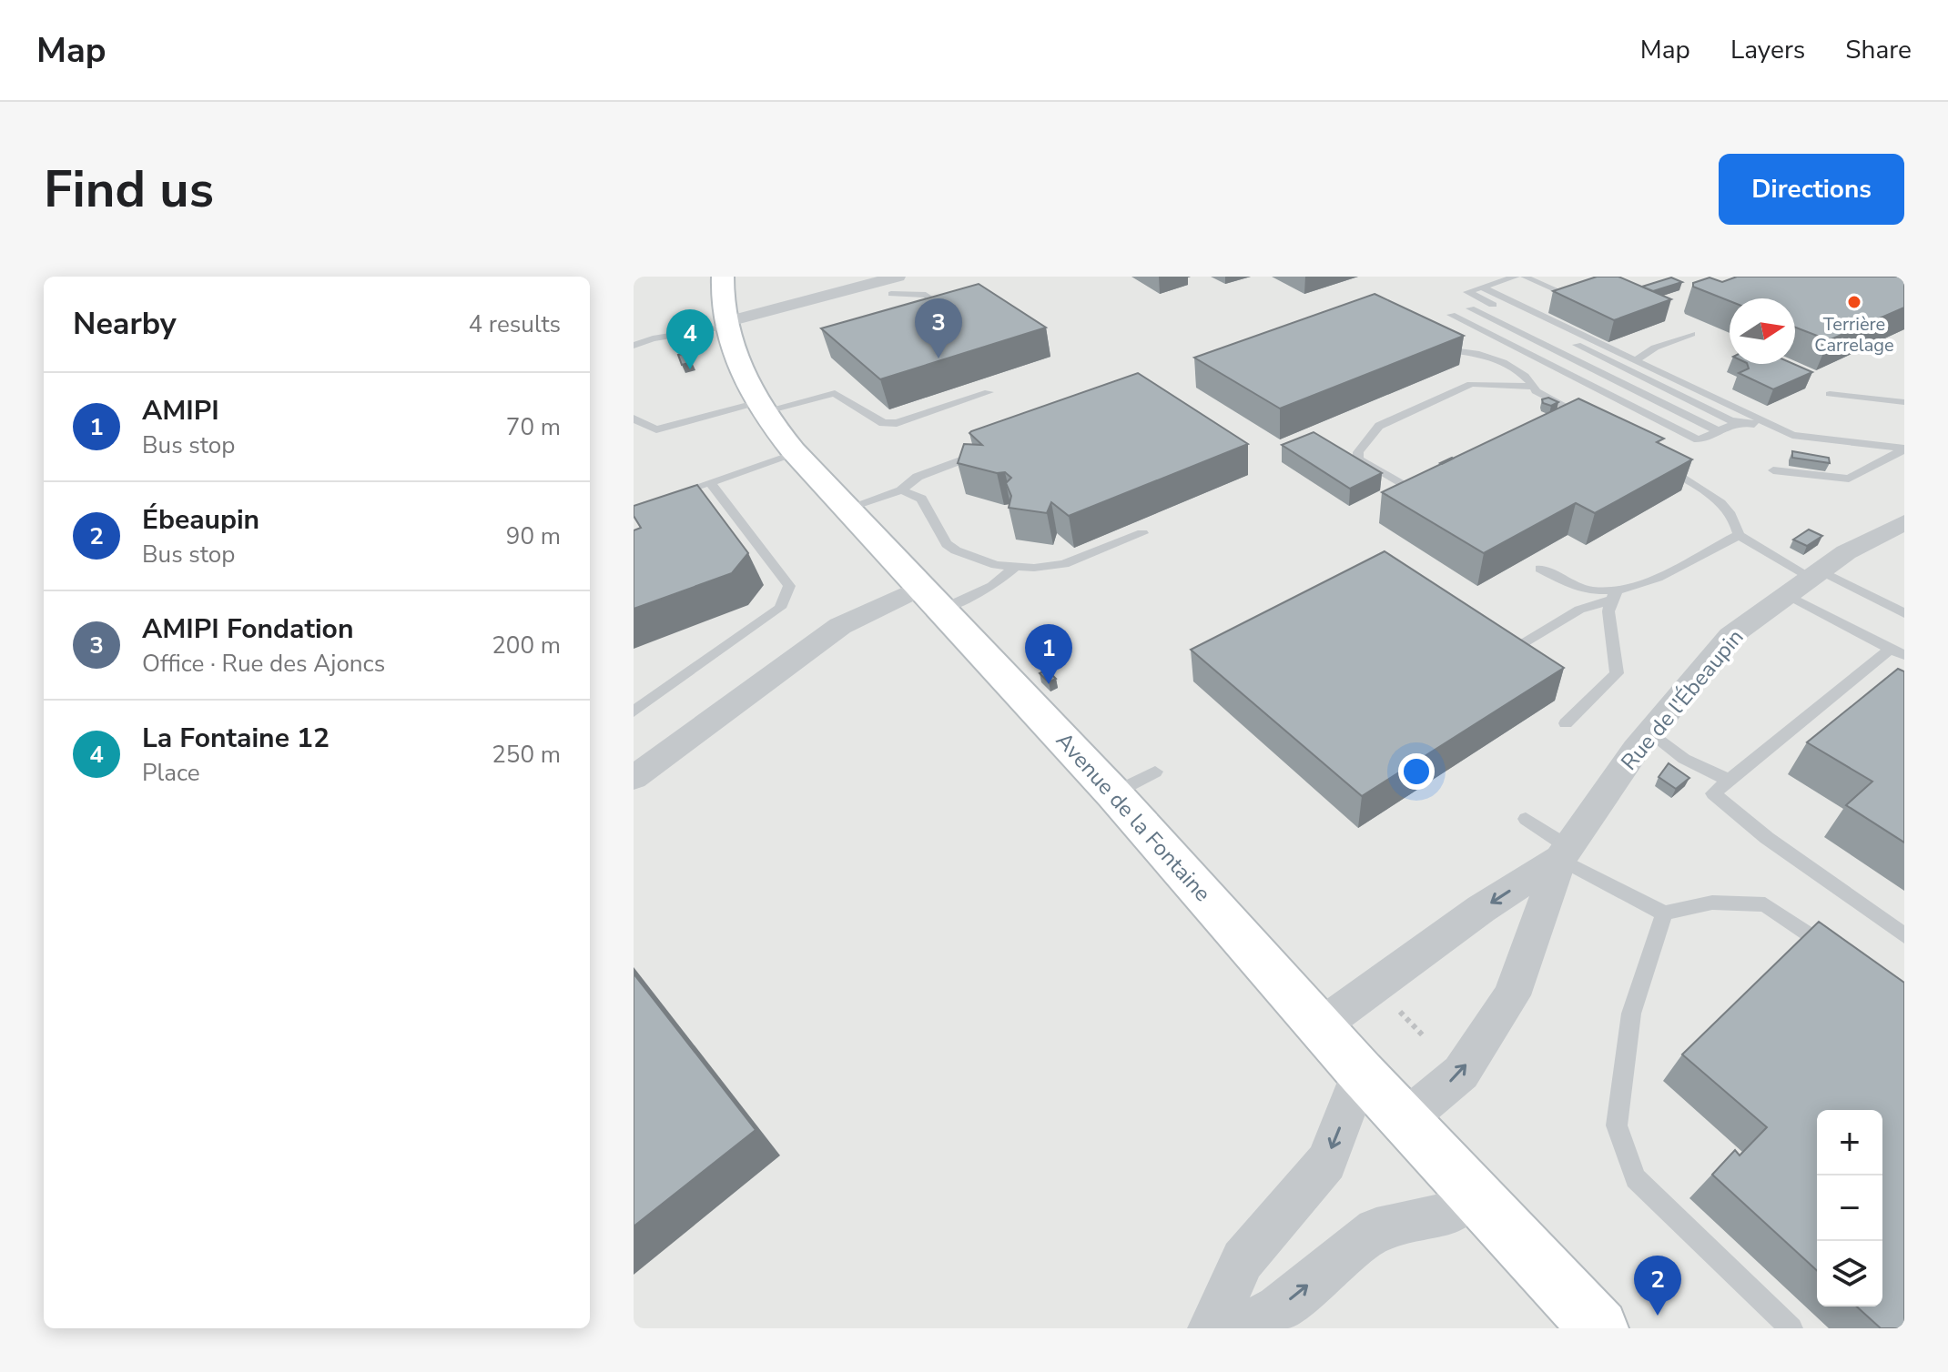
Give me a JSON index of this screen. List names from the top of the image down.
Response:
{
  "streets": {
    "street": ["Rue de l'Ébeaupin", "Avenue de la Fontaine"]
  },
  "crossings": [
    ["Rue de l'Ébeaupin", "Avenue de la Fontaine"]
  ],
  "places": ["Terrière Carrelage"],
  "north": "right",
  "page": {
    "header": "Map",
    "nav": ["Map", "Layers", "Share"],
    "buttons": "Directions",
    "title": "Find us",
    "heading": ["Nearby", "4 results"],
    "pins": [
      "3",
      "4",
      "1",
      "2"
    ],
    "list": [
      {
        "mark": "1",
        "name": "AMIPI",
        "note": "Bus stop",
        "value": "70 m"
      },
      {
        "mark": "2",
        "name": "Ébeaupin",
        "note": "Bus stop",
        "value": "90 m"
      },
      {
        "mark": "3",
        "name": "AMIPI Fondation",
        "note": "Office · Rue des Ajoncs",
        "value": "200 m"
      },
      {
        "mark": "4",
        "name": "La Fontaine 12",
        "note": "Place",
        "value": "250 m"
      }
    ],
    "map_buttons": ["+", "−"]
  }
}
